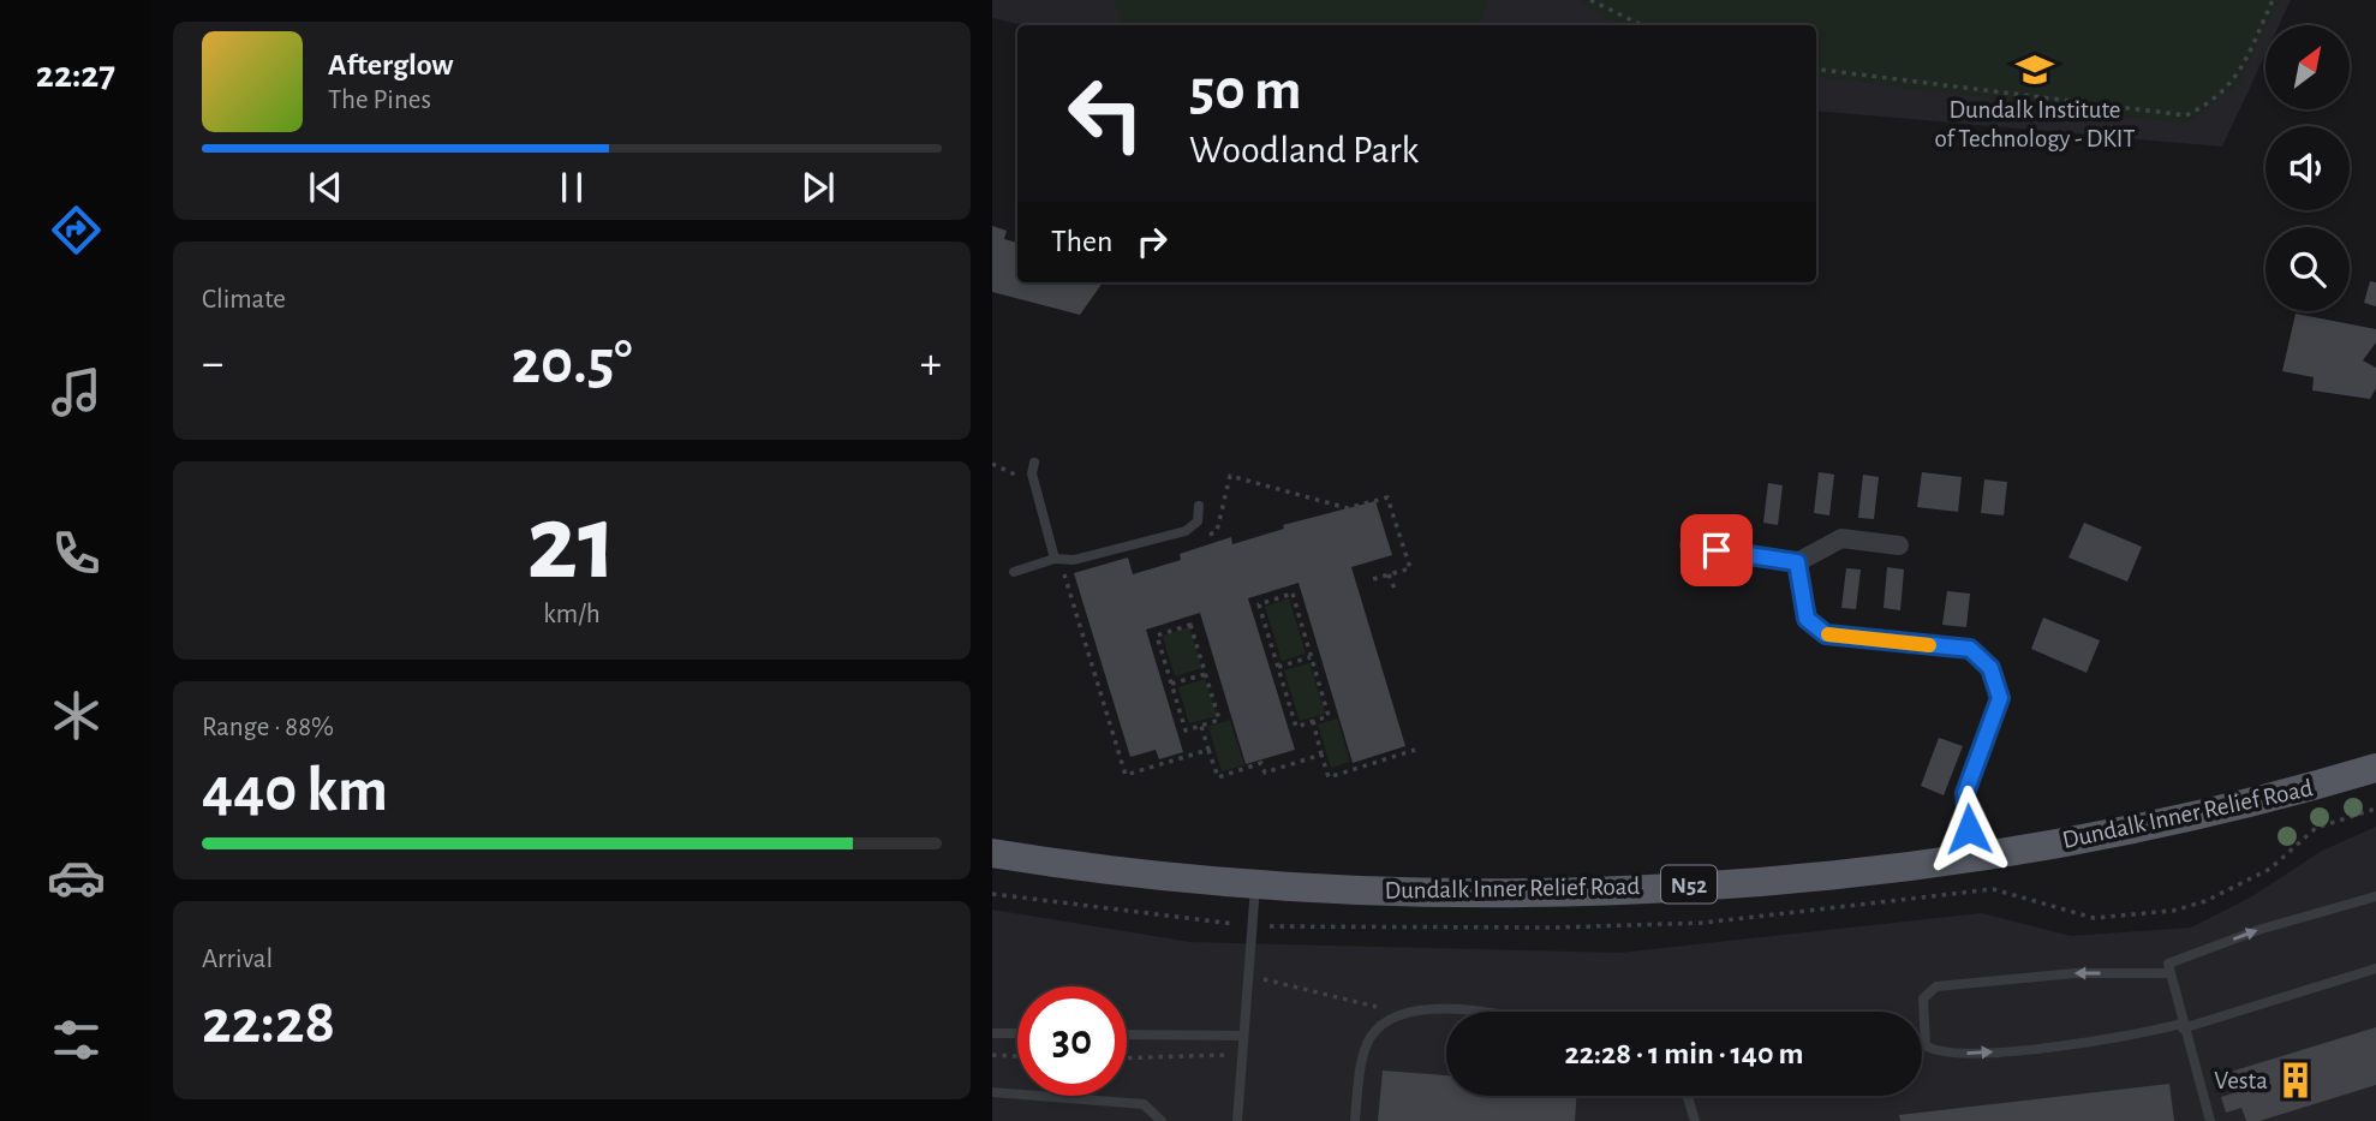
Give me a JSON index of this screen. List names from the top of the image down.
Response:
{
  "streets": {
    "main road": ["Dundalk Inner Relief Road", "N52"]
  },
  "places": {
    "school or university": ["Dundalk Institute of Technology - DKIT"],
    "building": ["Vesta"]
  },
  "north": "top right",
  "page": {
    "tabs": "22:27",
    "turn": ["50 m", "Woodland Park"],
    "song": ["Afterglow", "The Pines"],
    "then": "Then",
    "tile": [
      "Climate",
      ["21", "km/h"],
      ["Range · 88%", "440 km"],
      ["Arrival", "22:28"]
    ],
    "heat": ["−", "20.5°", "+"],
    "limit": "30",
    "trip": "22:28 · 1 min · 140 m"
  }
}
